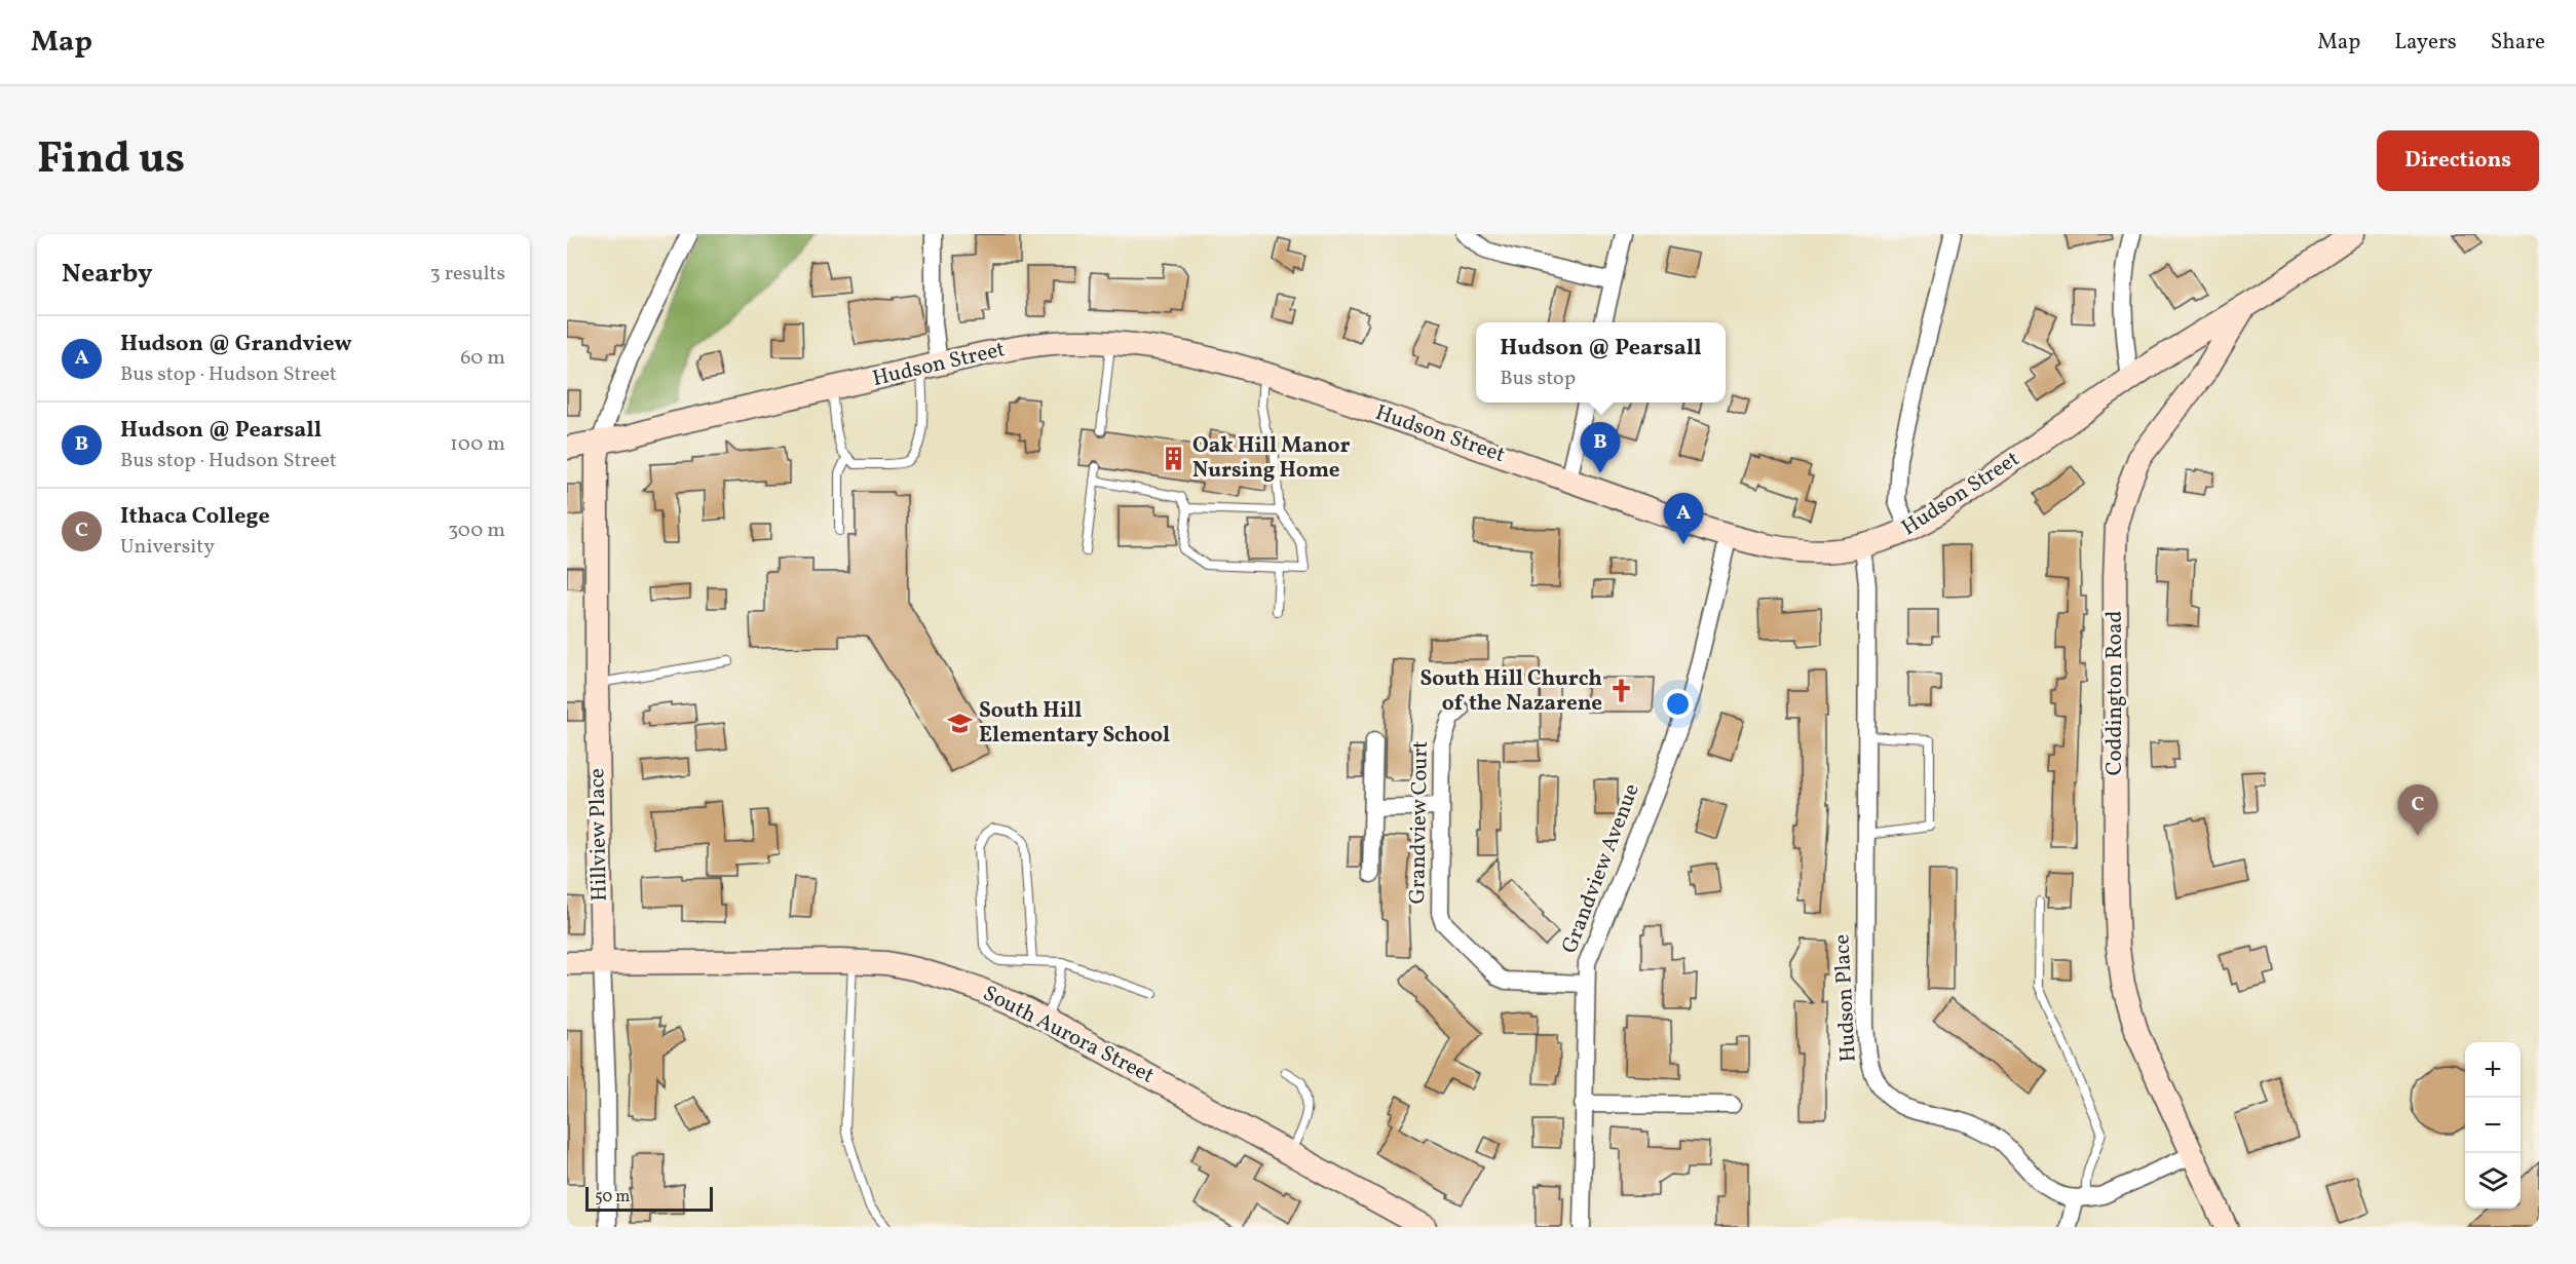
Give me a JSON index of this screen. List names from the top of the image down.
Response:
{
  "streets": {
    "street": [
      "Hudson Street",
      "Coddington Road",
      "Grandview Court",
      "Hillview Place",
      "Grandview Avenue",
      "Hudson Place",
      "South Aurora Street"
    ]
  },
  "crossings": [
    ["Hudson Street", "Coddington Road"],
    ["Hudson Street", "Hillview Place"],
    ["Hudson Street", "Grandview Avenue"],
    ["Hudson Street", "Hudson Place"],
    ["Grandview Court", "Grandview Avenue"],
    ["Hillview Place", "South Aurora Street"]
  ],
  "places": {
    "building": ["Oak Hill Manor Nursing Home"],
    "church": ["South Hill Church of the Nazarene"],
    "school or university": ["South Hill Elementary School"]
  },
  "scale_bar": "50 m",
  "page": {
    "header": "Map",
    "nav": ["Map", "Layers", "Share"],
    "title": "Find us",
    "buttons": "Directions",
    "heading": ["Nearby", "3 results"],
    "list": [
      {
        "mark": "A",
        "name": "Hudson @ Grandview",
        "note": "Bus stop · Hudson Street",
        "value": "60 m"
      },
      {
        "mark": "B",
        "name": "Hudson @ Pearsall",
        "note": "Bus stop · Hudson Street",
        "value": "100 m"
      },
      {
        "mark": "C",
        "name": "Ithaca College",
        "note": "University",
        "value": "300 m"
      }
    ],
    "popup": ["Hudson @ Pearsall", "Bus stop"],
    "pins": ["B", "A", "C"],
    "map_buttons": ["+", "−"],
    "scale": "50 m"
  }
}
